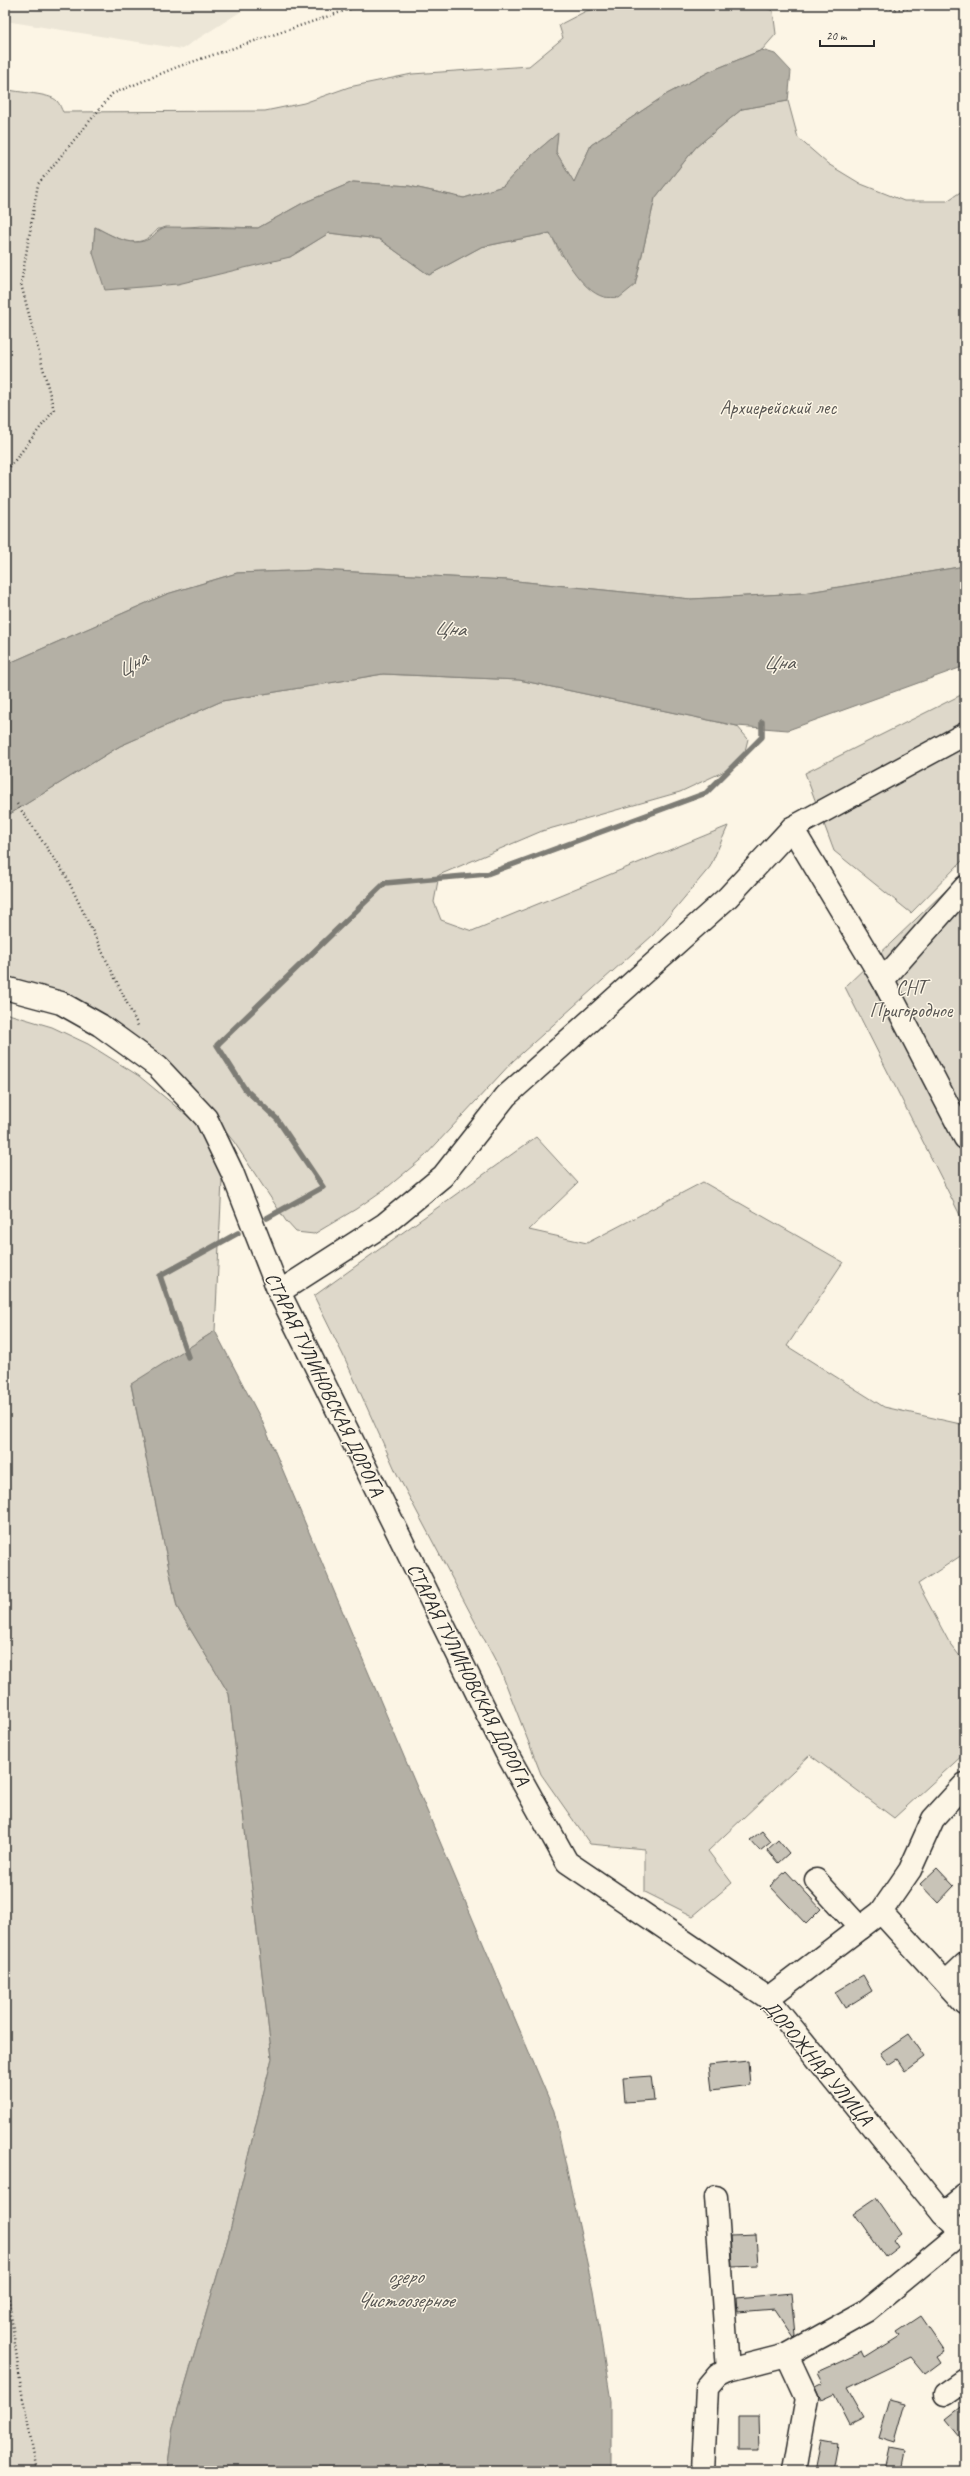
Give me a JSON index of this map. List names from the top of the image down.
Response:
{
  "streets": {
    "street": ["СТАРАЯ ТУЛИНОВСКАЯ ДОРОГА", "ДОРОЖНАЯ УЛИЦА"]
  },
  "crossings": [
    ["СТАРАЯ ТУЛИНОВСКАЯ ДОРОГА", "ДОРОЖНАЯ УЛИЦА"]
  ],
  "water": ["Цна", "озеро Чистоозерное"],
  "parks": ["Архиерейский лес", "СНТ Пригородное"],
  "scale_bar": "20 m"
}
